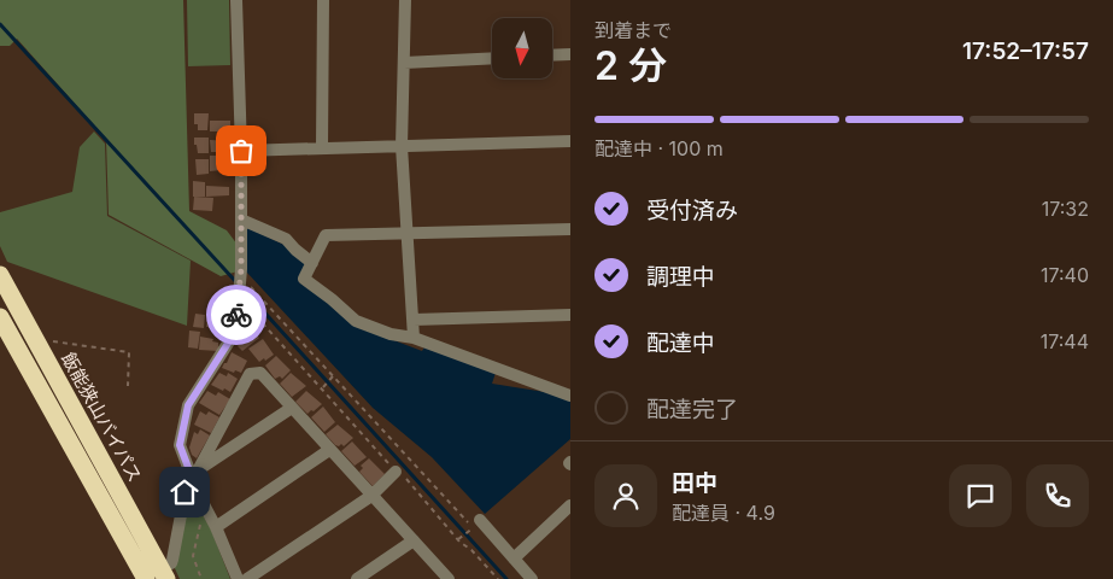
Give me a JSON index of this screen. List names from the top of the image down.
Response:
{
  "streets": {
    "highway": ["飯能狭山バイパス"]
  },
  "north": "bottom",
  "page": {
    "heading": ["2 分", "到着まで", "17:52–17:57"],
    "panel": ["田中", "配達員 · 4.9"],
    "bar": "配達中 · 100 m",
    "list": [
      ["受付済み", "17:32"],
      ["調理中", "17:40"],
      ["配達中", "17:44"],
      "配達完了"
    ]
  }
}
